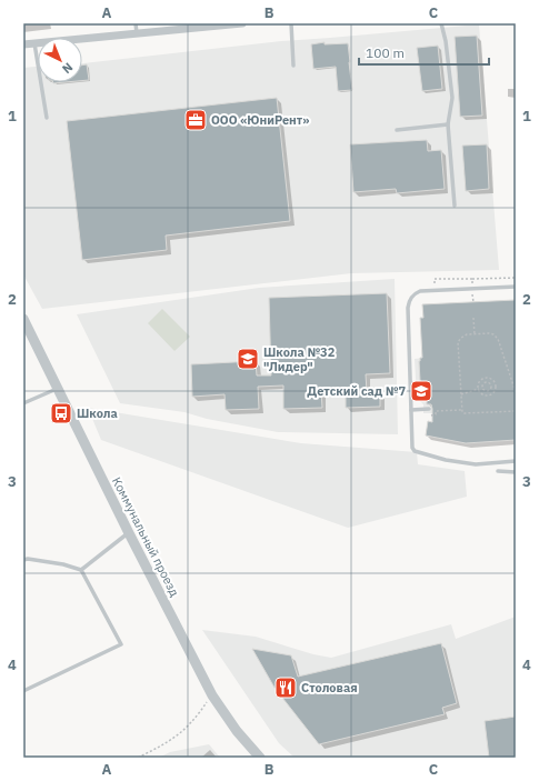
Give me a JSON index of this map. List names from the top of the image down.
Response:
{
  "streets": {
    "street": ["Коммунальный проезд"]
  },
  "places": {
    "office": ["ООО «ЮниРент»"],
    "school or university": ["Школа №32 \"Лидер\"", "Детский сад №7"],
    "bus stop": ["Школа"],
    "restaurant": ["Столовая"]
  },
  "scale_bar": "100 m",
  "north": "bottom right",
  "grid": {
    "columns": ["A", "B", "C"],
    "rows": [
      "1",
      "2",
      "3",
      "4"
    ]
  }
}
